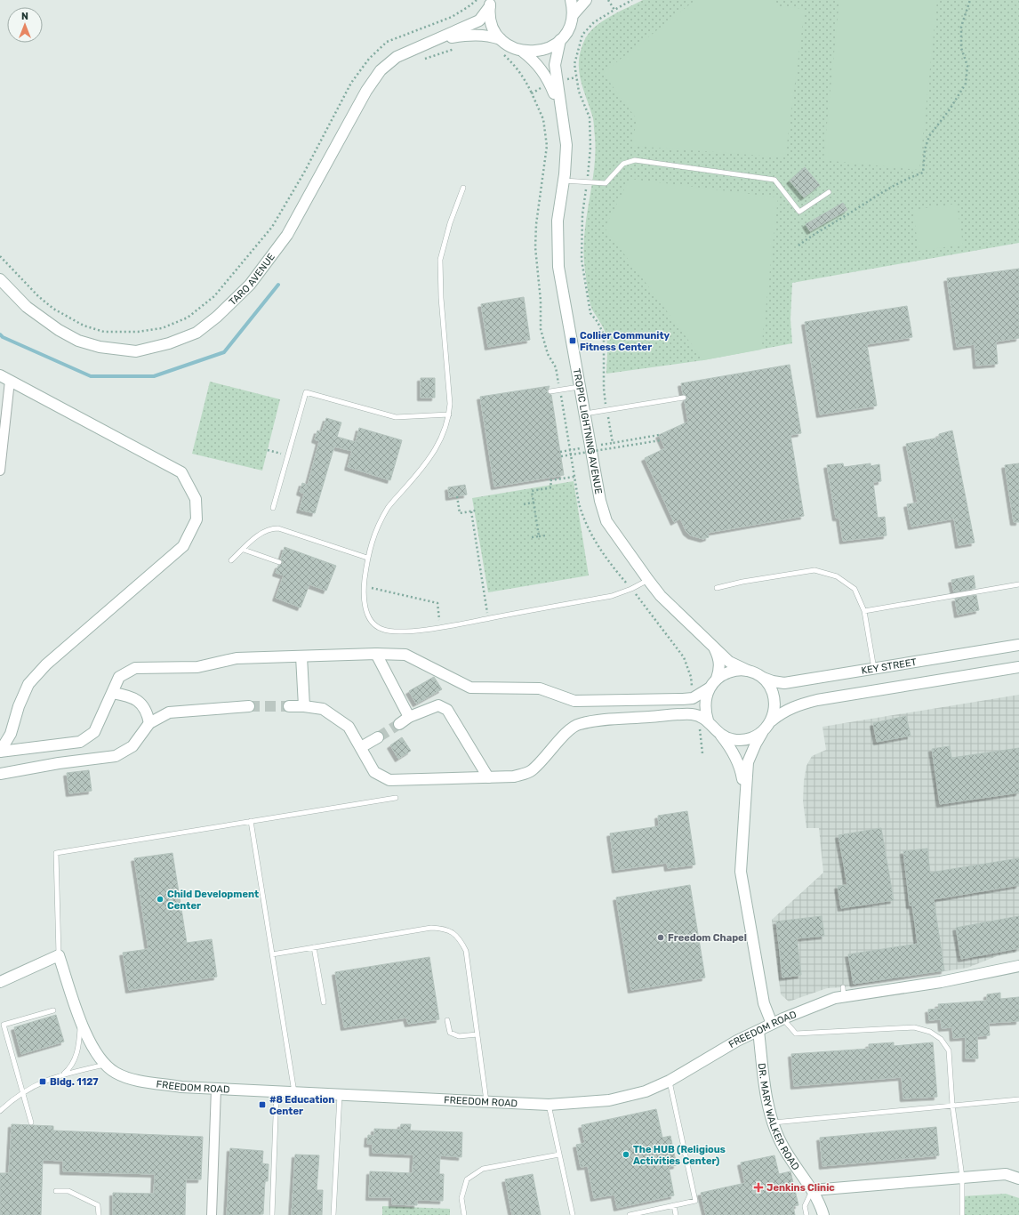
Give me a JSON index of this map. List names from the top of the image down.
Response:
{
  "streets": {
    "street": [
      "TARO AVENUE",
      "TROPIC LIGHTNING AVENUE",
      "KEY STREET",
      "FREEDOM ROAD",
      "DR. MARY WALKER ROAD"
    ]
  },
  "crossings": [
    ["TROPIC LIGHTNING AVENUE", "KEY STREET"],
    ["FREEDOM ROAD", "DR. MARY WALKER ROAD"]
  ],
  "places": {
    "transit": ["Collier Community Fitness Center", "Bldg. 1127", "#8 Education Center"],
    "other": ["Child Development Center", "Freedom Chapel", "The HUB (Religious Activities Center)"],
    "health": ["Jenkins Clinic"]
  },
  "north": "top"
}
